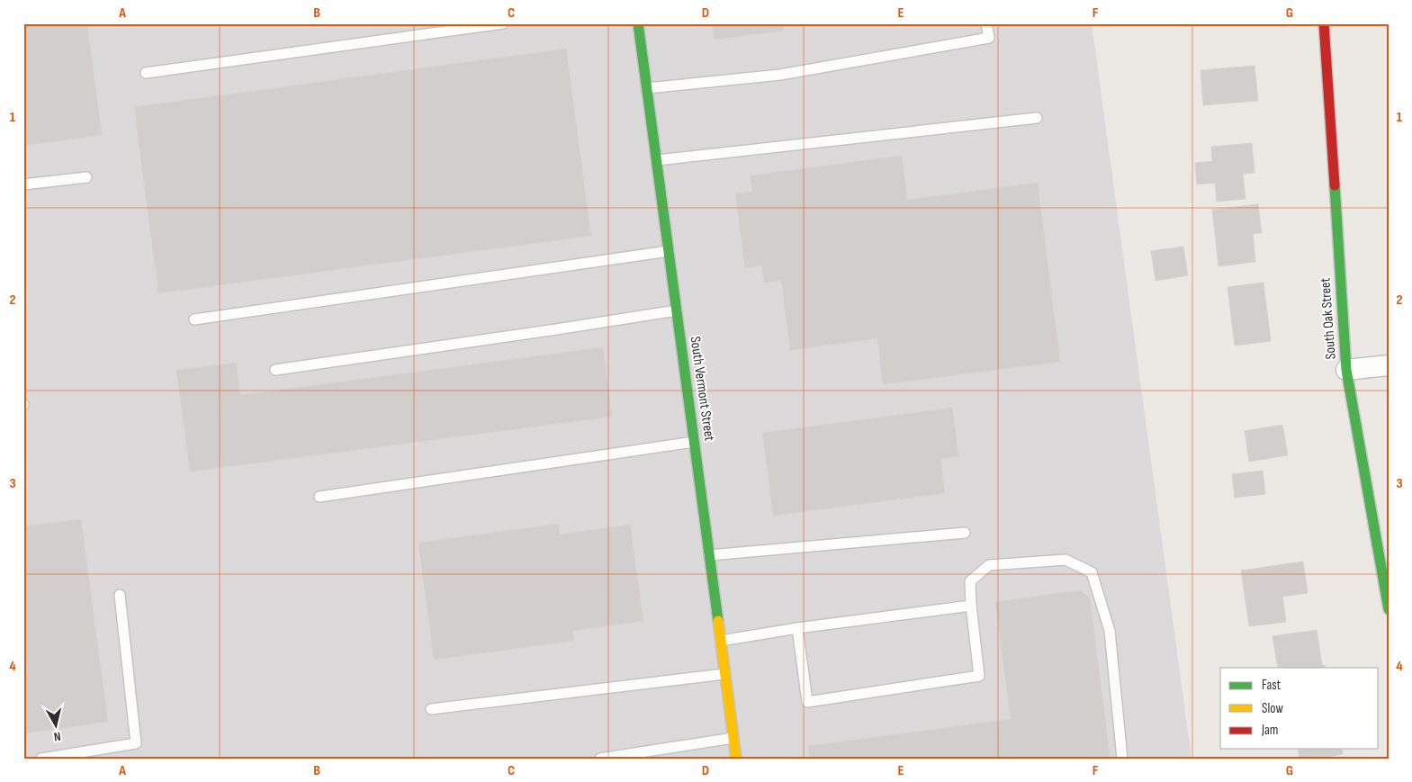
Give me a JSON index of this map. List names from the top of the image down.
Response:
{
  "streets": {
    "street": ["South Oak Street", "South Vermont Street"]
  },
  "legend": ["Fast", "Slow", "Jam"],
  "north": "bottom",
  "grid": {
    "columns": [
      "A",
      "B",
      "C",
      "D",
      "E",
      "F",
      "G"
    ],
    "rows": [
      "1",
      "2",
      "3",
      "4"
    ]
  }
}
